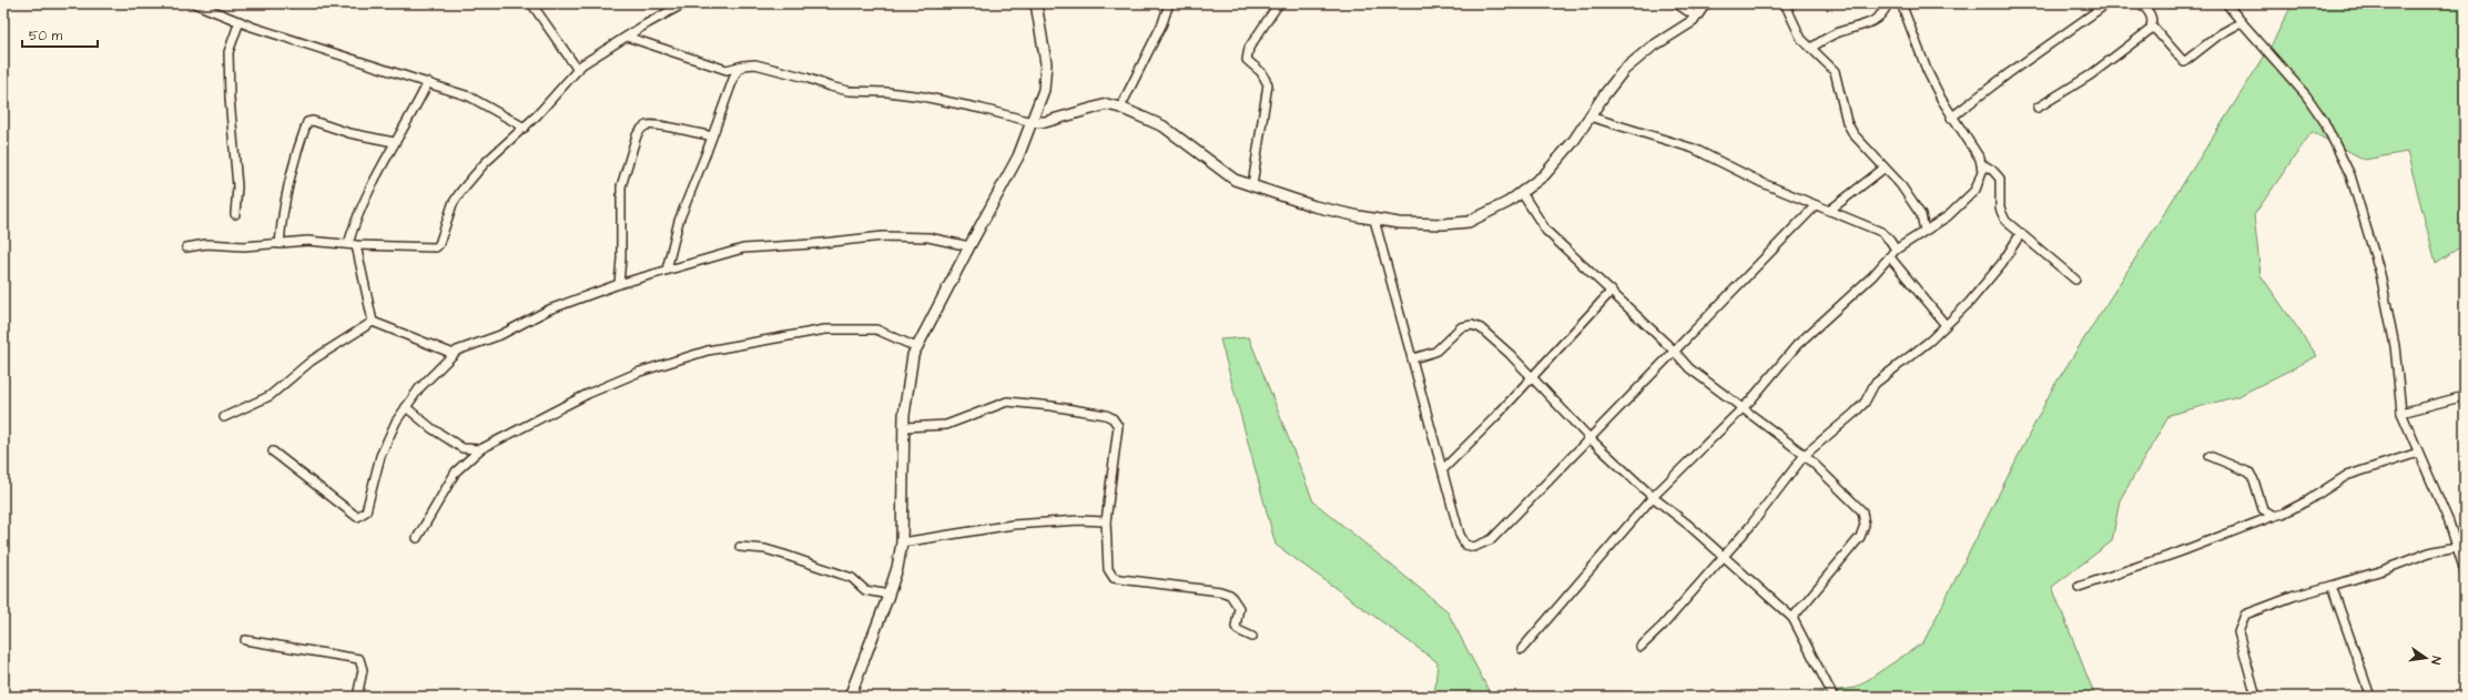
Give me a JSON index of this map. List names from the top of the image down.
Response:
{
  "scale_bar": "50 m",
  "north": "right"
}
